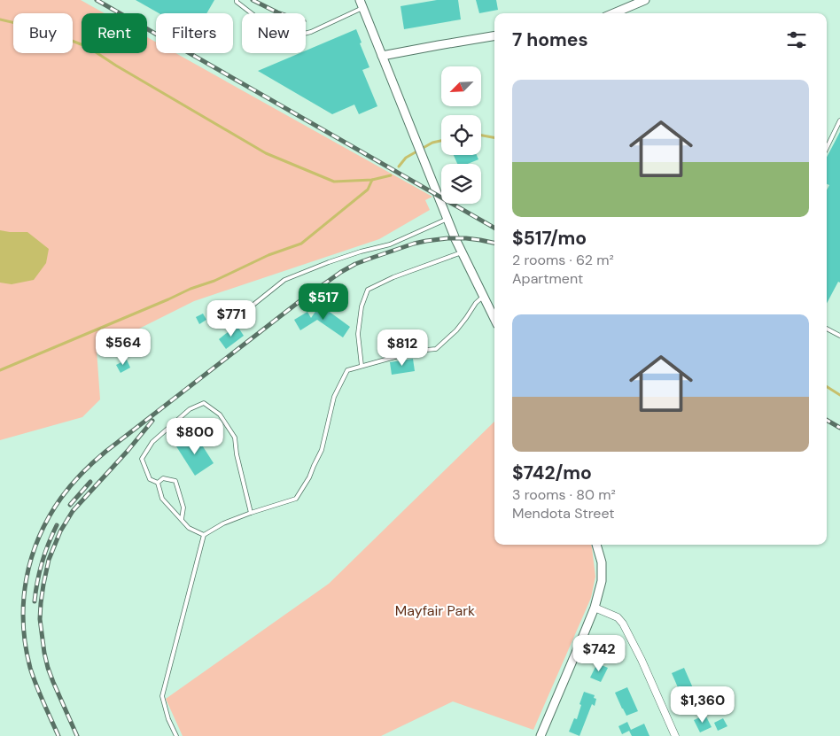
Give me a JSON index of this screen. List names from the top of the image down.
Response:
{
  "parks": ["Mayfair Park"],
  "north": "bottom left",
  "page": {
    "chip": [
      "Buy",
      "Rent",
      "Filters",
      "New"
    ],
    "heading": "7 homes",
    "list": [
      {
        "name": "$517/mo",
        "note": "2 rooms · 62 m² · Apartment"
      },
      {
        "name": "$742/mo",
        "note": "3 rooms · 80 m² · Mendota Street"
      }
    ],
    "price": [
      "$517",
      "$771",
      "$564",
      "$812",
      "$800",
      "$742",
      "$1,360"
    ]
  }
}
